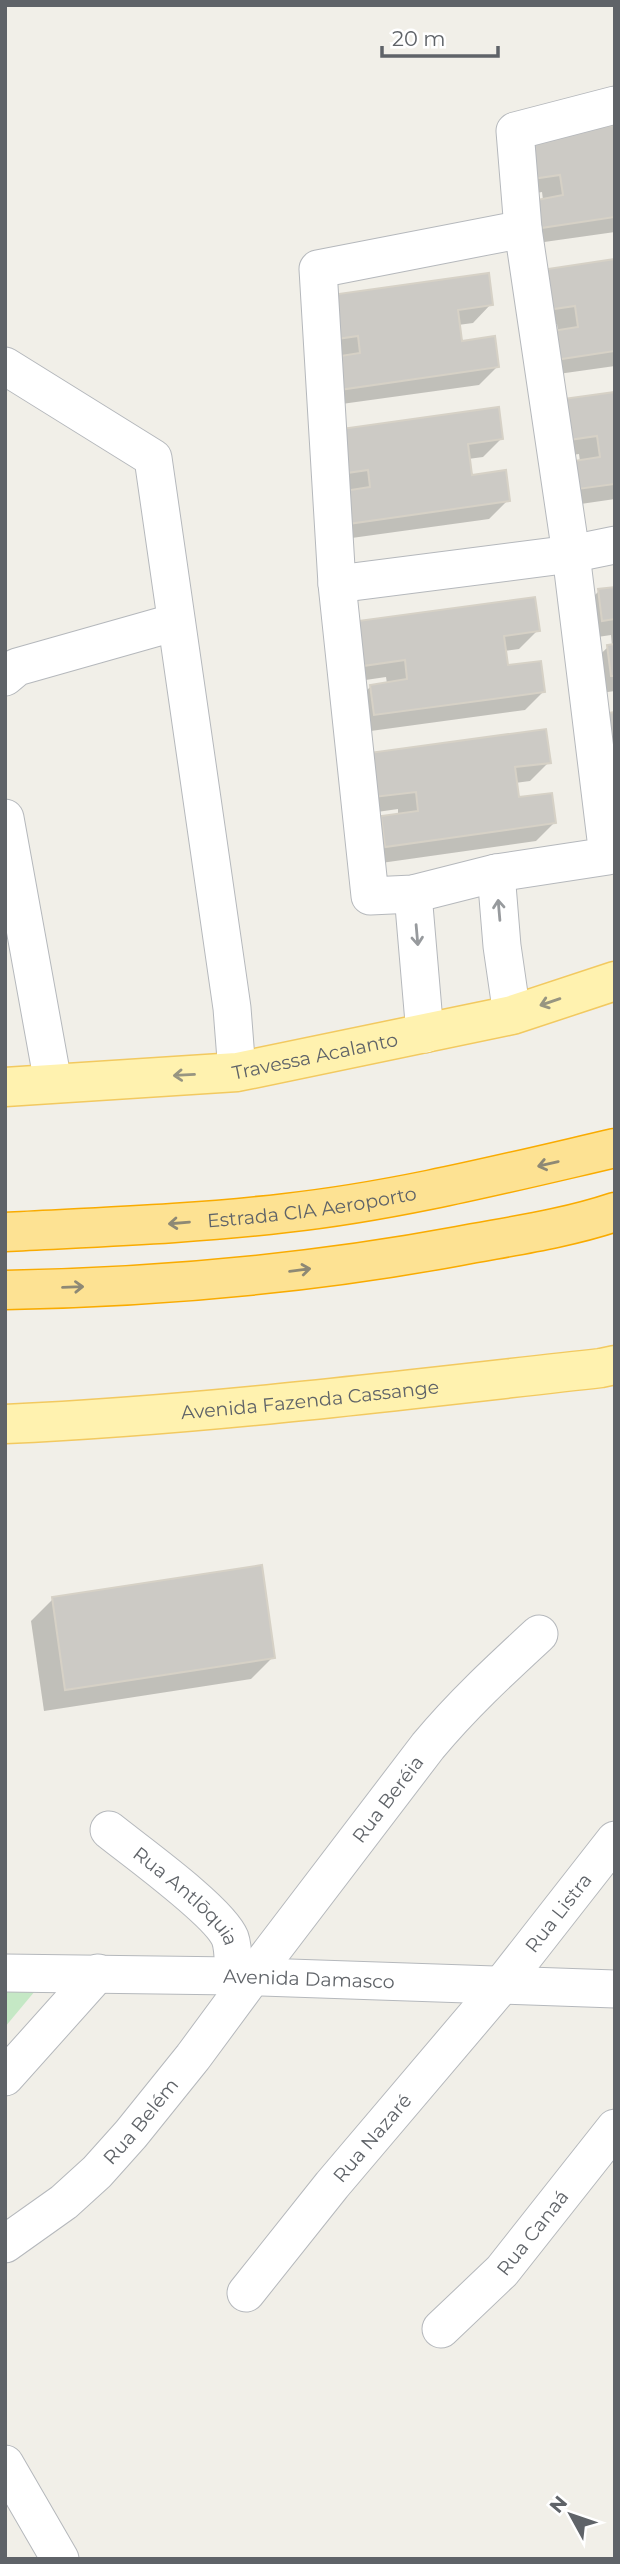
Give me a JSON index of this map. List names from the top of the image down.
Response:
{
  "streets": {
    "highway": ["Estrada CIA Aeroporto"],
    "main road": ["Travessa Acalanto", "Avenida Fazenda Cassange"],
    "street": [
      "Rua Beréia",
      "Rua Antlōquia",
      "Rua Listra",
      "Avenida Damasco",
      "Rua Belém",
      "Rua Nazaré",
      "Rua Canaá"
    ]
  },
  "crossings": [
    ["Rua Beréia", "Rua Antlōquia"],
    ["Rua Beréia", "Avenida Damasco"],
    ["Rua Beréia", "Rua Belém"],
    ["Rua Antlōquia", "Avenida Damasco"],
    ["Rua Antlōquia", "Rua Belém"],
    ["Rua Listra", "Avenida Damasco"],
    ["Rua Listra", "Rua Nazaré"],
    ["Avenida Damasco", "Rua Belém"],
    ["Avenida Damasco", "Rua Nazaré"]
  ],
  "one_way": ["Travessa Acalanto"],
  "scale_bar": "20 m",
  "north": "top left"
}
